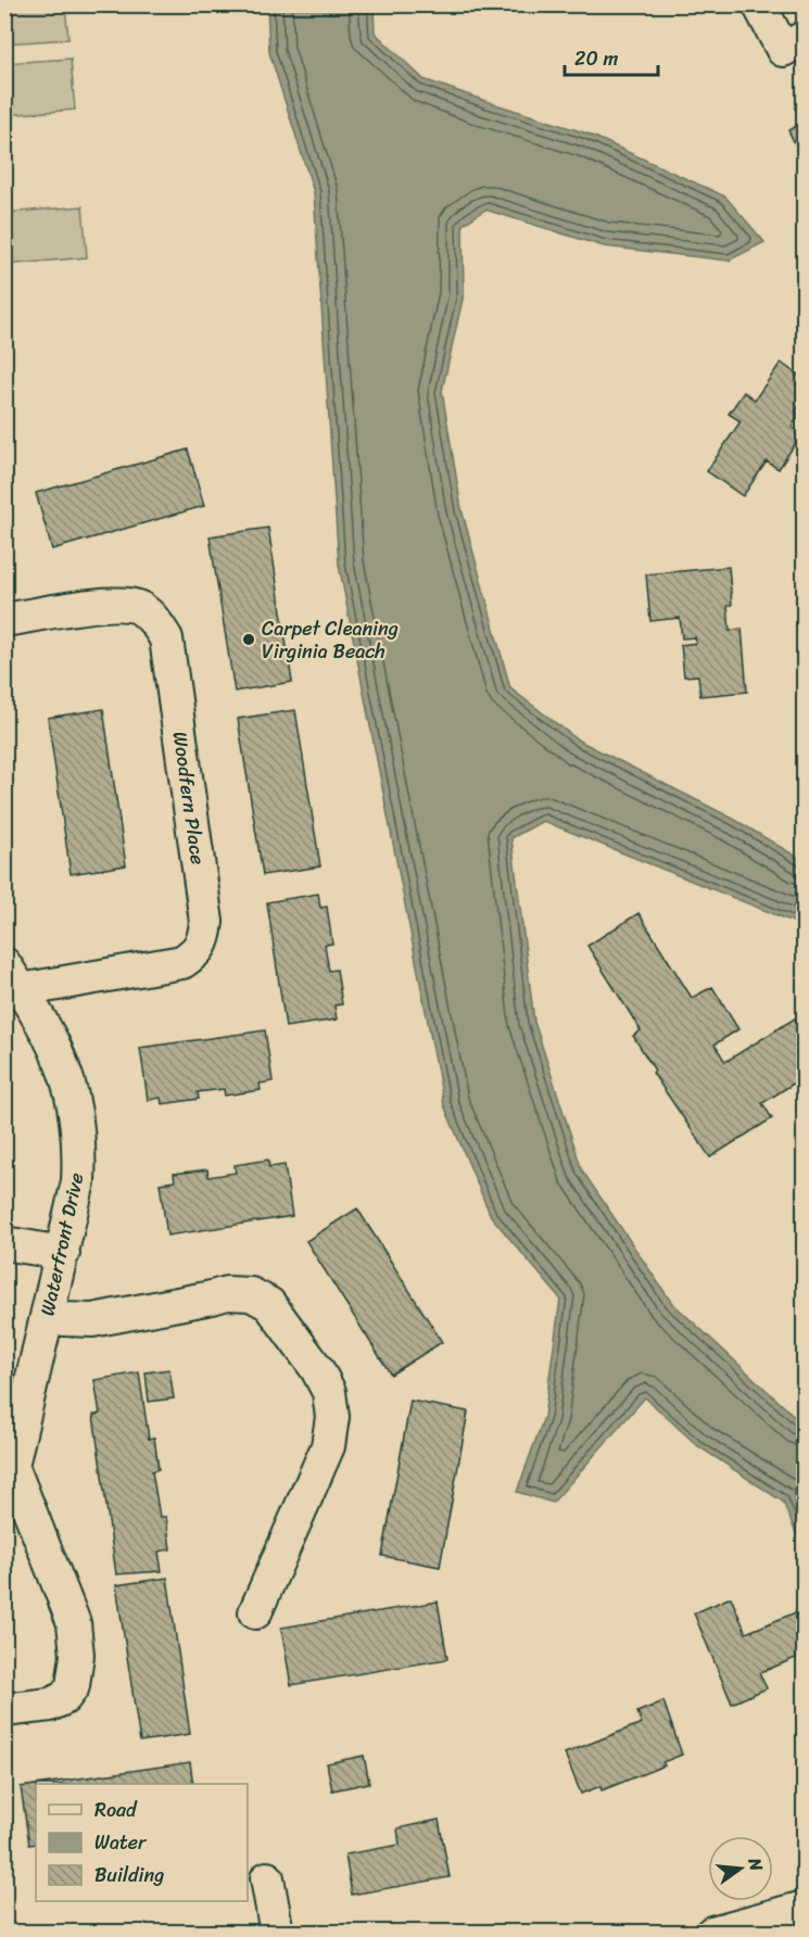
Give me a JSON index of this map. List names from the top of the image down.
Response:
{
  "streets": {
    "street": ["Woodfern Place", "Waterfront Drive"]
  },
  "crossings": [
    ["Woodfern Place", "Waterfront Drive"]
  ],
  "places": ["Carpet Cleaning Virginia Beach"],
  "legend": ["Road", "Water", "Building"],
  "scale_bar": "20 m",
  "north": "right"
}
